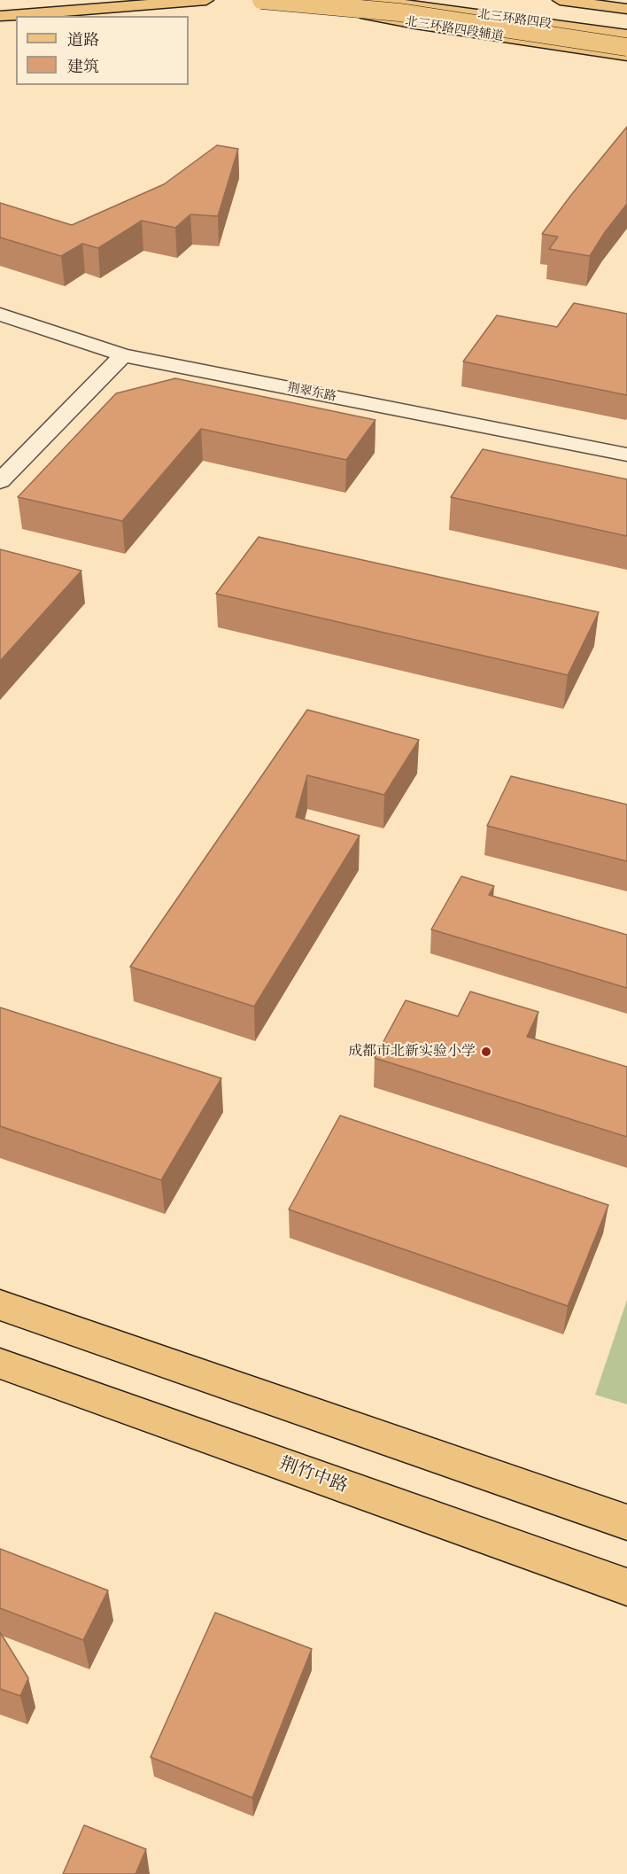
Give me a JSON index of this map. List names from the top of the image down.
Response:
{
  "streets": {
    "main road": ["北三环路四段", "北三环路四段辅道", "荆竹中路"],
    "street": ["荆翠东路"]
  },
  "places": ["成都市北新实验小学"],
  "legend": ["道路", "建筑"]
}
